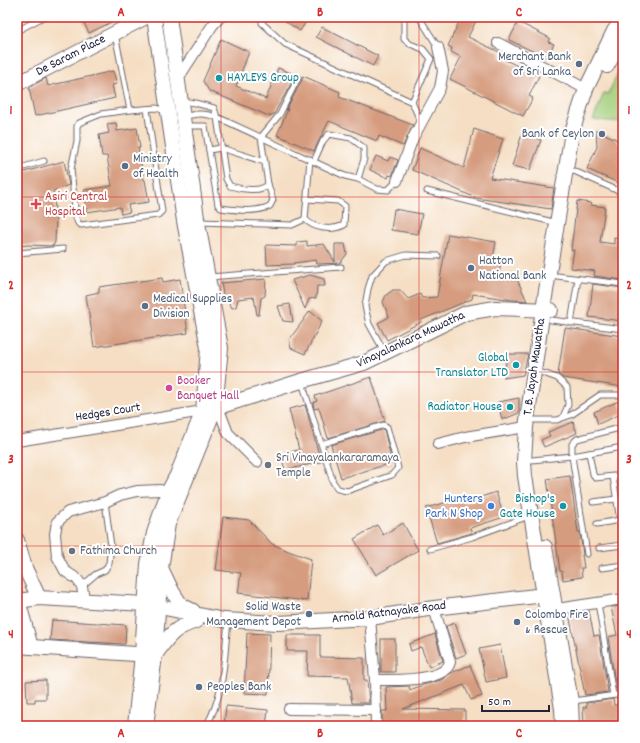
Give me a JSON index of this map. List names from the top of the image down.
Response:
{
  "streets": {
    "main road": [
      "De Saram Place",
      "Vinayalankara Mawatha",
      "T. B. Jayah Mawatha",
      "Arnold Ratnayake Road"
    ],
    "street": ["Hedges Court"]
  },
  "crossings": [
    ["Vinayalankara Mawatha", "T. B. Jayah Mawatha"],
    ["Vinayalankara Mawatha", "Hedges Court"],
    ["T. B. Jayah Mawatha", "Arnold Ratnayake Road"]
  ],
  "places": {
    "other": [
      "Merchant Bank of Sri Lanka",
      "HAYLEYS Group",
      "Bank of Ceylon",
      "Ministry of Health",
      "Hatton National Bank",
      "Medical Supplies Division",
      "Global Translator LTD",
      "Booker Banquet Hall",
      "Radiator House",
      "Sri Vinayalankararamaya Temple",
      "Hunters Park N Shop",
      "Bishop's Gate House",
      "Fathima Church",
      "Solid Waste Management Depot",
      "Colombo Fire & Rescue",
      "Peoples Bank"
    ],
    "health": ["Asiri Central Hospital"]
  },
  "scale_bar": "50 m",
  "grid": {
    "columns": ["A", "B", "C"],
    "rows": [
      "1",
      "2",
      "3",
      "4"
    ]
  }
}
